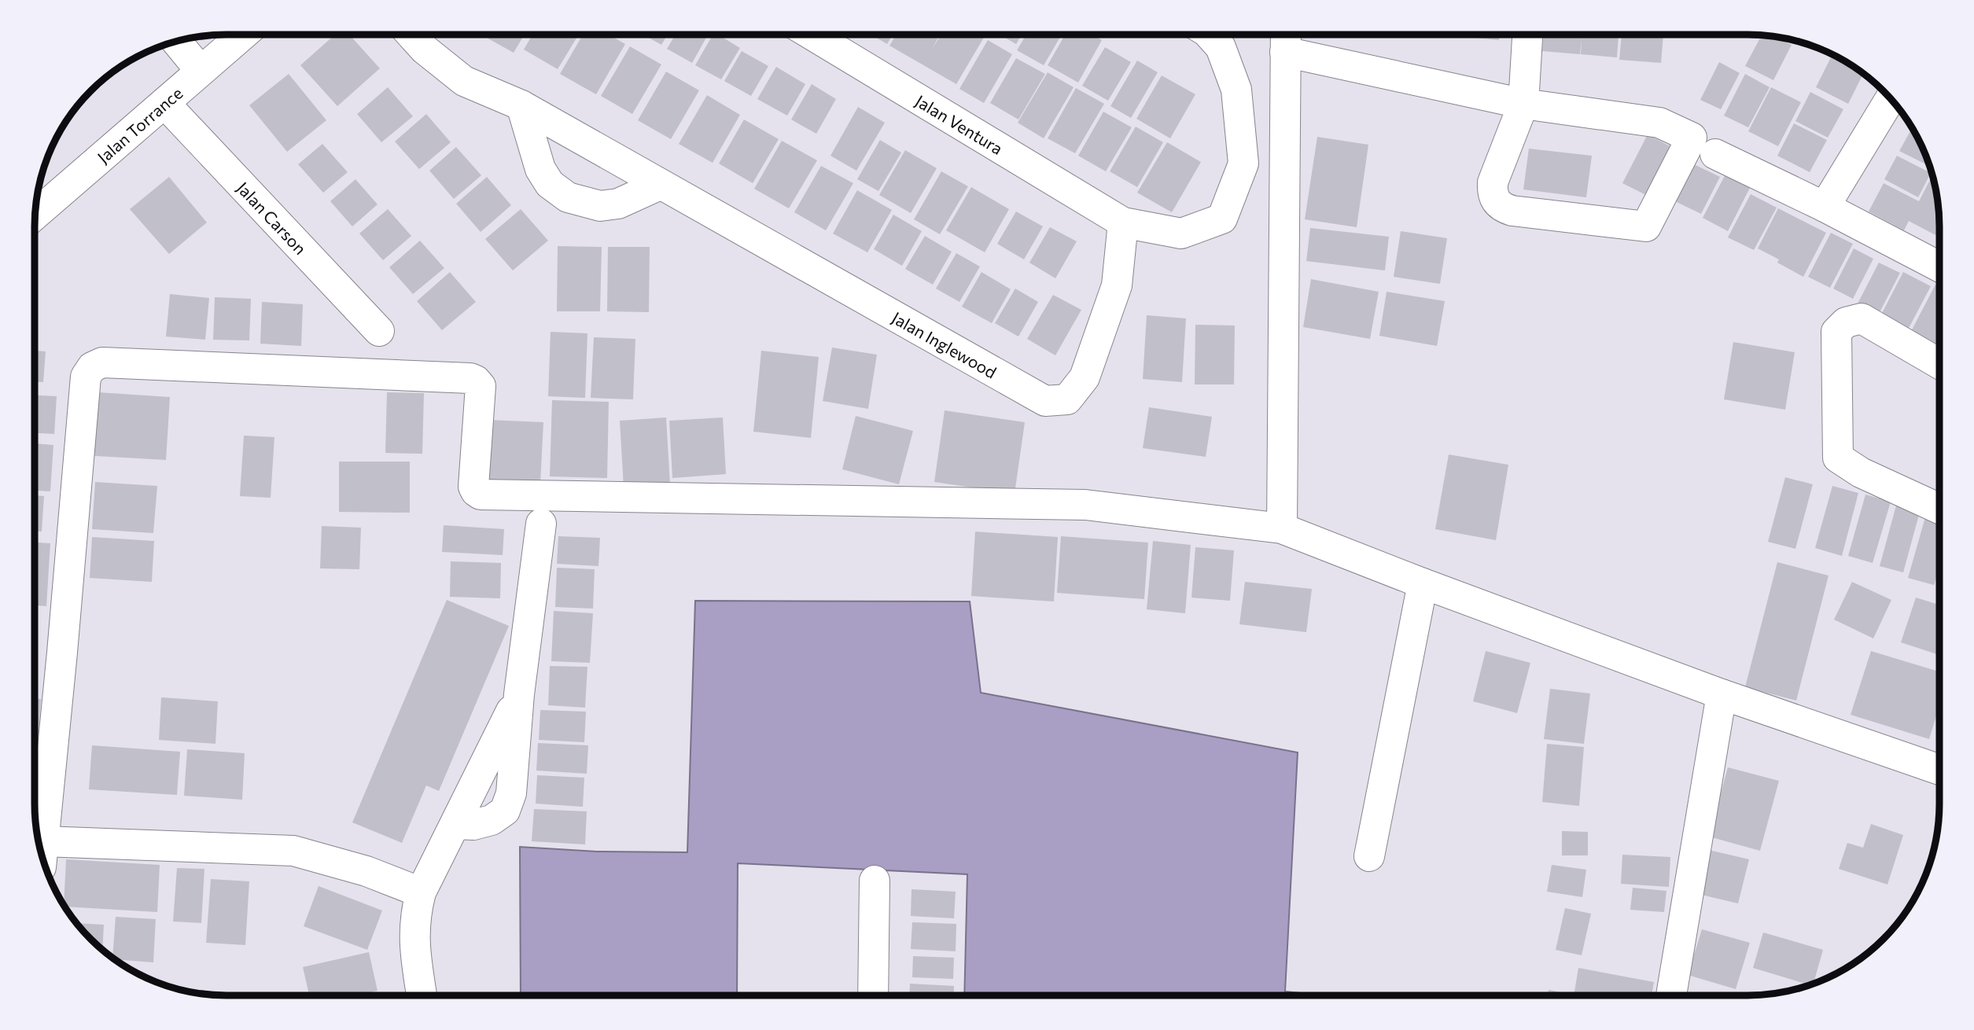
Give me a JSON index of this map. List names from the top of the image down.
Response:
{
  "streets": {
    "street": [
      "Jalan Ventura",
      "Jalan Torrance",
      "Jalan Carson",
      "Jalan Inglewood"
    ]
  },
  "crossings": [
    ["Jalan Ventura", "Jalan Inglewood"],
    ["Jalan Torrance", "Jalan Carson"]
  ]
}
